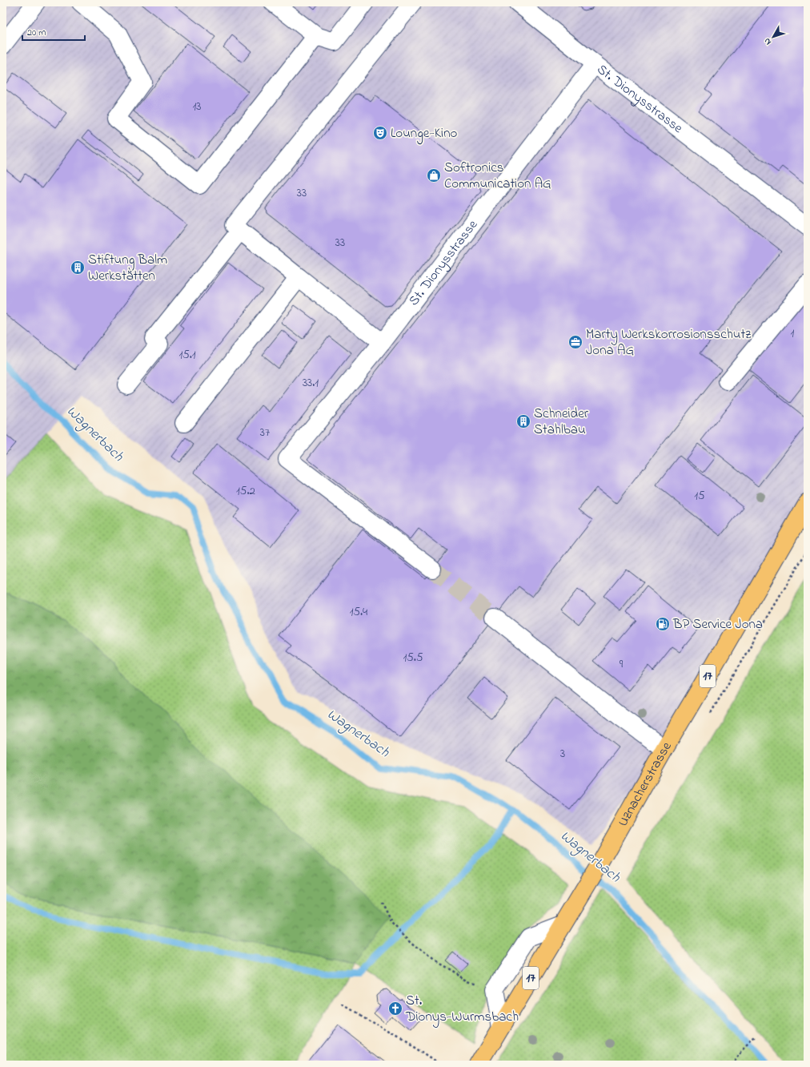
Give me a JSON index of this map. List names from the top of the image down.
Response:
{
  "streets": {
    "main road": ["17", "Uznacherstrasse"],
    "street": ["St. Dionysstrasse"]
  },
  "water": ["Wagnerbach"],
  "places": {
    "theatre": ["Lounge-Kino"],
    "shop": ["Softronics Communication AG"],
    "building": ["Stiftung Balm Werkstätten", "Schneider Stahlbau"],
    "office": ["Marty Werkskorrosionsschutz Jona AG"],
    "fuel station": ["BP Service Jona"],
    "church": ["St. Dionys-Wurmsbach"]
  },
  "house_numbers": [
    "13",
    "33",
    "33",
    "1",
    "15.1",
    "33.1",
    "37",
    "15.2",
    "15",
    "15.4",
    "15.5",
    "9",
    "3"
  ],
  "scale_bar": "20 m",
  "north": "bottom left"
}
